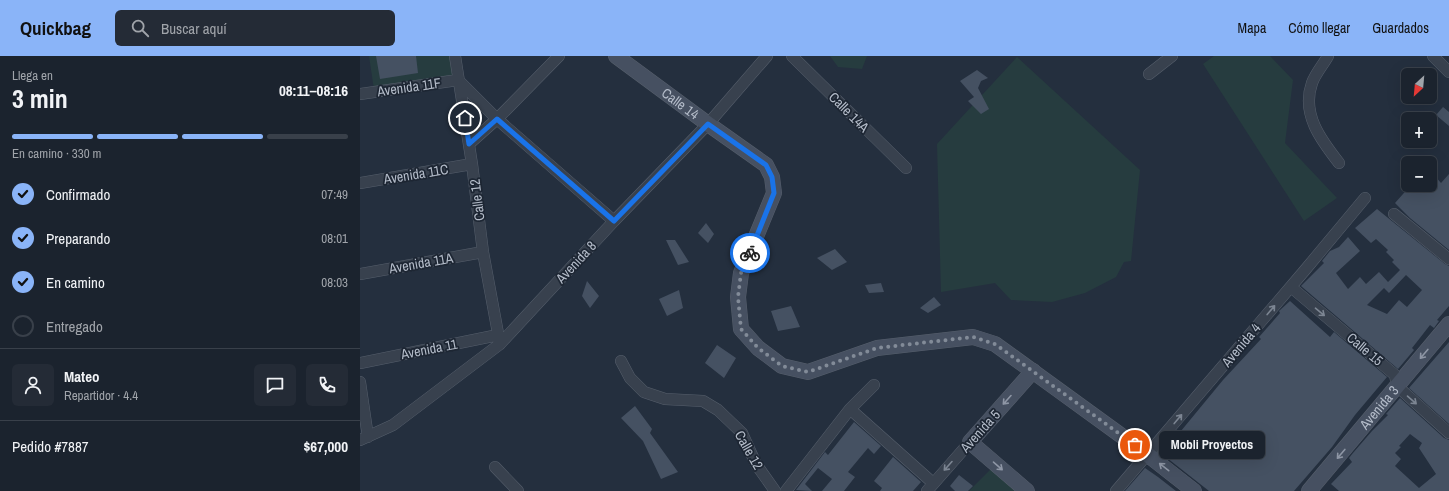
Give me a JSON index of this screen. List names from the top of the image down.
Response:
{
  "streets": {
    "street": [
      "Avenida 11F",
      "Calle 14",
      "Calle 14A",
      "Avenida 11C",
      "Calle 12",
      "Avenida 8",
      "Avenida 11A",
      "Avenida 4",
      "Avenida 11",
      "Calle 15",
      "Avenida 3",
      "Avenida 5"
    ]
  },
  "crossings": [
    ["Avenida 11F", "Calle 12"],
    ["Calle 14", "Avenida 8"],
    ["Calle 14", "Avenida 4"],
    ["Calle 14", "Avenida 5"],
    ["Avenida 11C", "Calle 12"],
    ["Calle 12", "Avenida 8"],
    ["Calle 12", "Avenida 11A"],
    ["Calle 12", "Avenida 11"],
    ["Avenida 8", "Avenida 11"],
    ["Avenida 4", "Calle 15"],
    ["Calle 15", "Avenida 3"]
  ],
  "one_way": [
    "Avenida 4",
    "Calle 15",
    "Avenida 3",
    "Avenida 5"
  ],
  "places": ["Mobli Proyectos"],
  "north": "bottom left",
  "page": {
    "header": "Quickbag",
    "search": "Buscar aquí",
    "nav": ["Mapa", "Cómo llegar", "Guardados"],
    "heading": ["3 min", "Llega en", "08:11–08:16"],
    "panel": [
      "Mateo",
      "Repartidor · 4.4",
      "Pedido #7887",
      "$67,000"
    ],
    "map_buttons": ["+", "−"],
    "bar": "En camino · 330 m",
    "list": [
      ["Confirmado", "07:49"],
      ["Preparando", "08:01"],
      ["En camino", "08:03"],
      "Entregado"
    ],
    "bubble": "Mobli Proyectos"
  }
}
